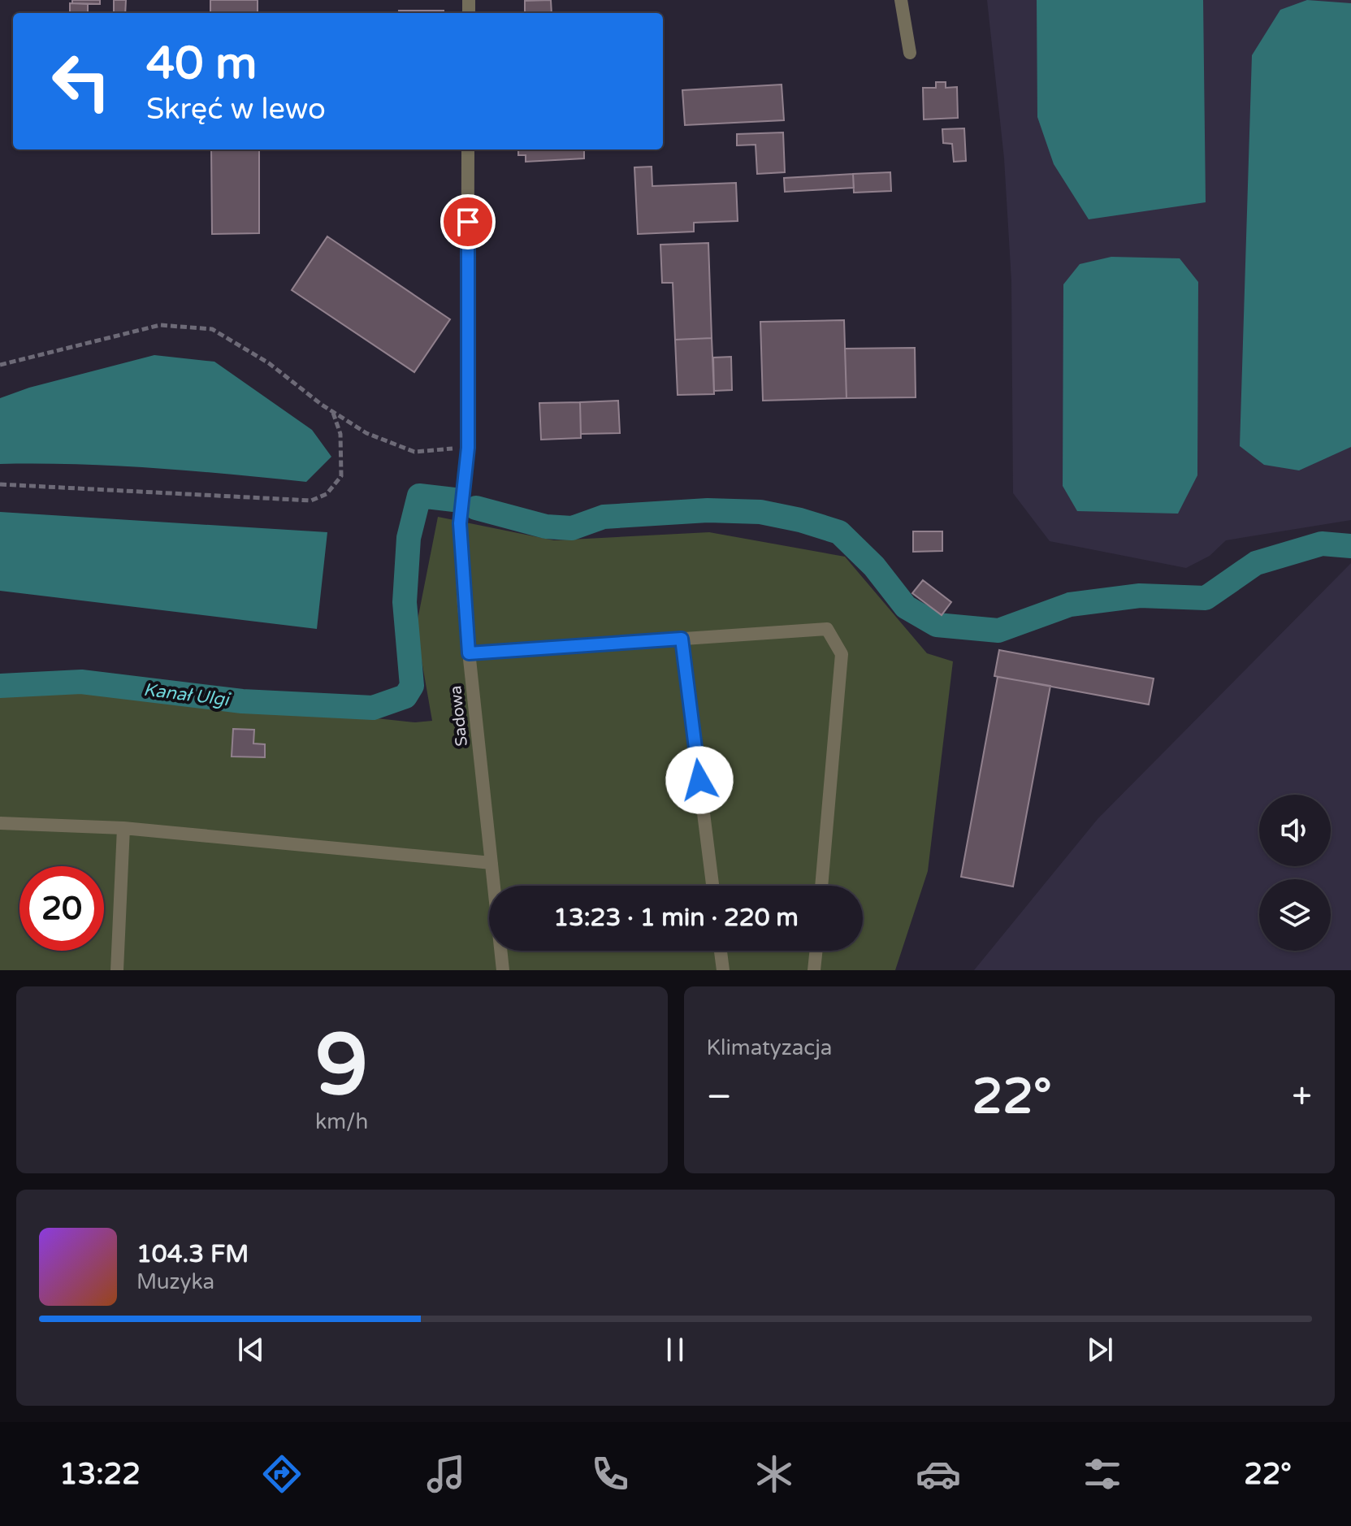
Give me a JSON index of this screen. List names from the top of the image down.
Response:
{
  "streets": {
    "street": ["Sadowa"]
  },
  "water": ["Kanał Ulgi"],
  "page": {
    "turn": ["40 m", "Skręć w lewo"],
    "limit": "20",
    "trip": "13:23 · 1 min · 220 m",
    "tile": [
      ["9", "km/h"],
      "Klimatyzacja"
    ],
    "heat": ["−", "22°", "+"],
    "song": ["104.3 FM", "Muzyka"],
    "tabs": ["13:22", "22°"]
  }
}
